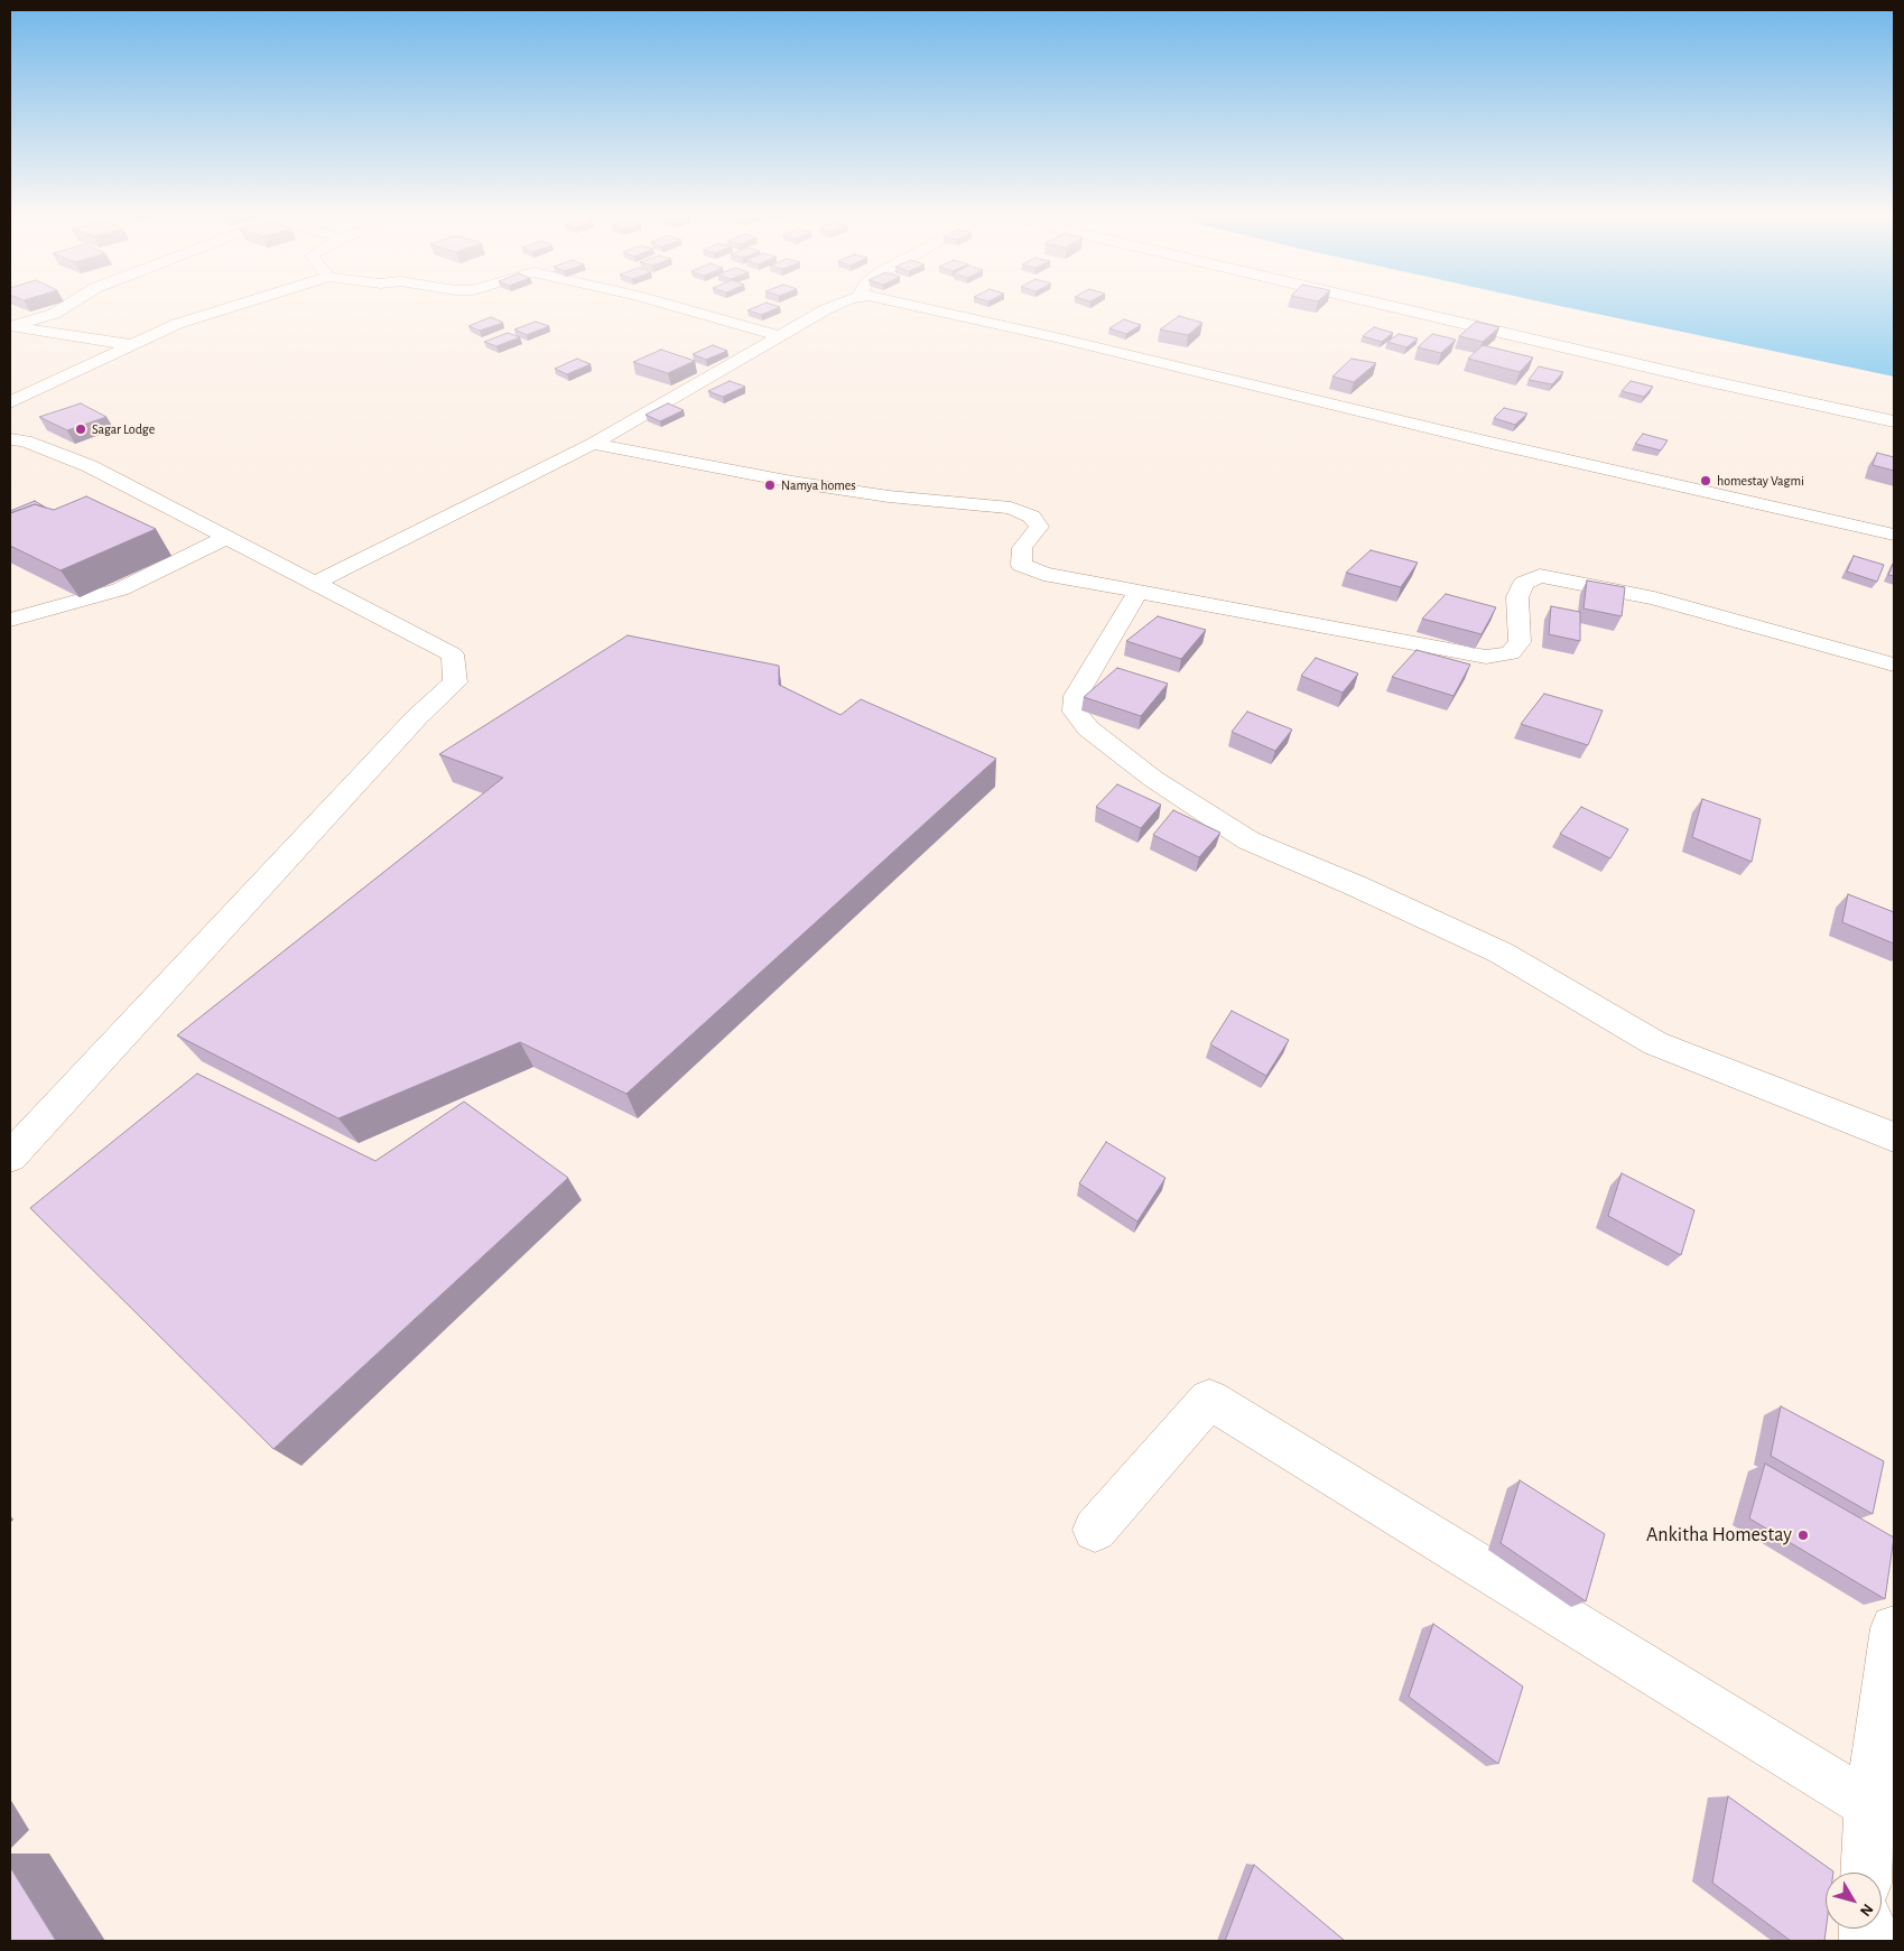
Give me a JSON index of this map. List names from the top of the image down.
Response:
{
  "places": [
    "Sagar Lodge",
    "homestay Vagmi",
    "Namya homes",
    "Ankitha Homestay"
  ],
  "north": "bottom right"
}
